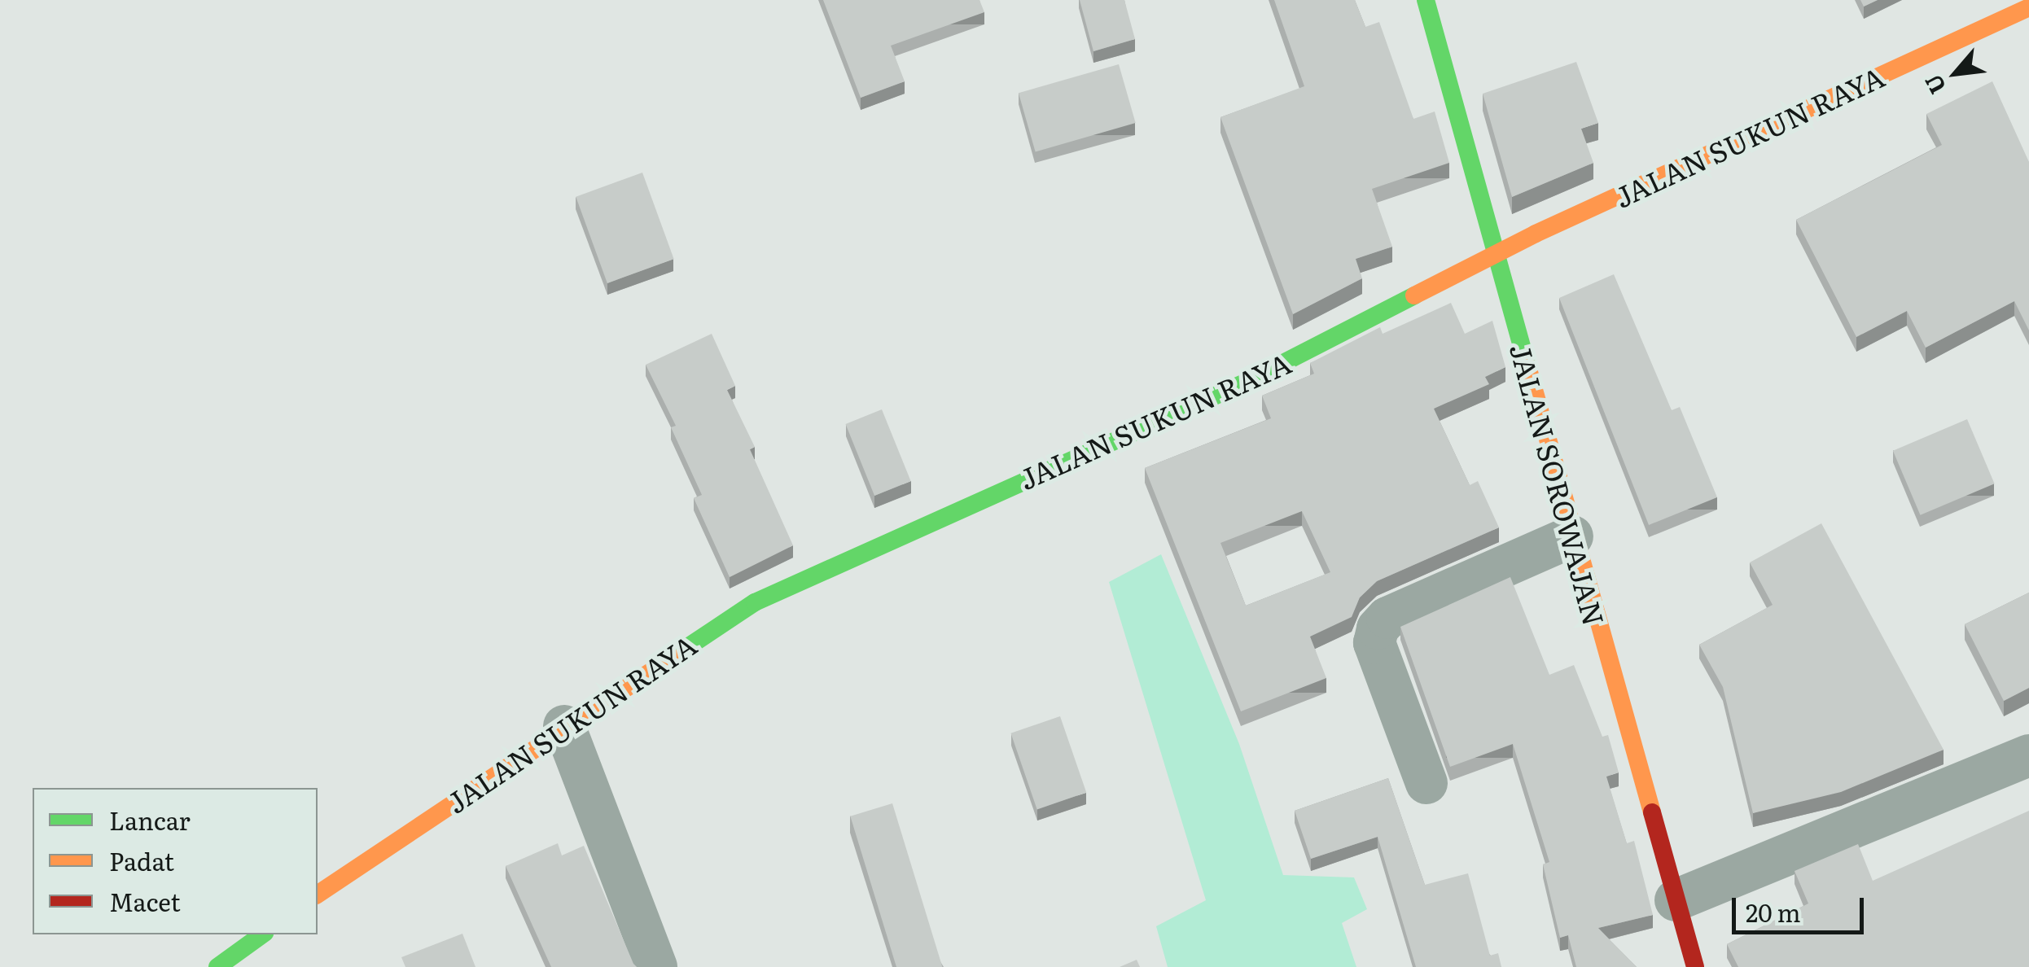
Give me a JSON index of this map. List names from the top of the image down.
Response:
{
  "streets": {
    "street": ["JALAN SUKUN RAYA", "JALAN SOROWAJAN"]
  },
  "crossings": [
    ["JALAN SUKUN RAYA", "JALAN SOROWAJAN"]
  ],
  "legend": ["Lancar", "Padat", "Macet"],
  "scale_bar": "20 m",
  "north": "bottom left"
}
